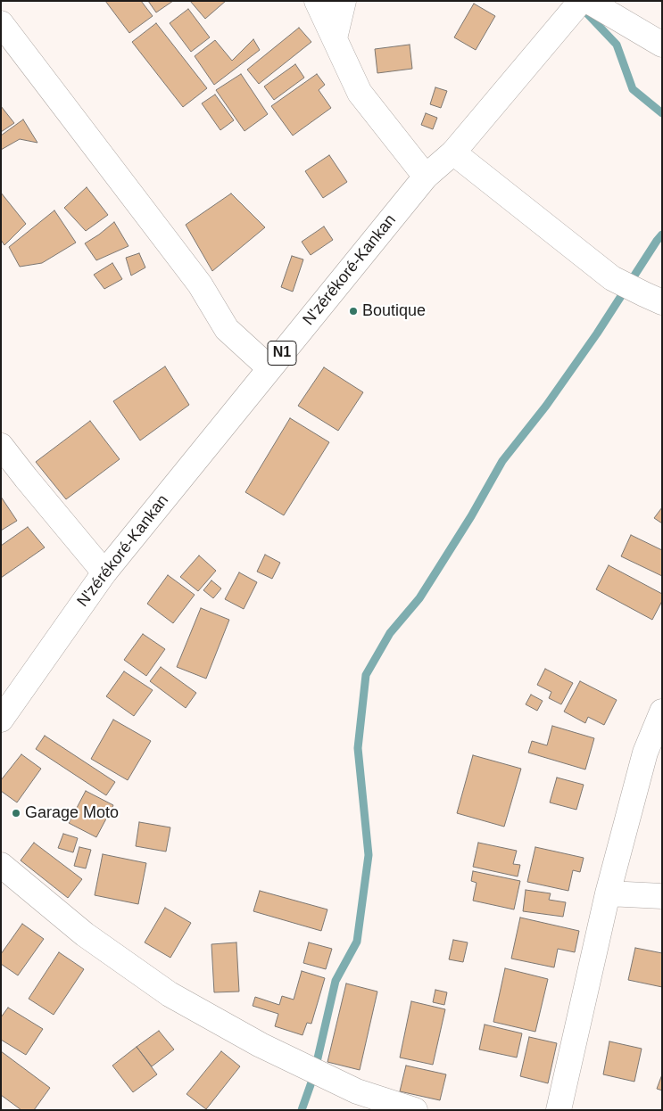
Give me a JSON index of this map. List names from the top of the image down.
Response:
{
  "streets": {
    "main road": ["N'zérékoré-Kankan", "N1"]
  },
  "places": ["Boutique", "Garage Moto"]
}
